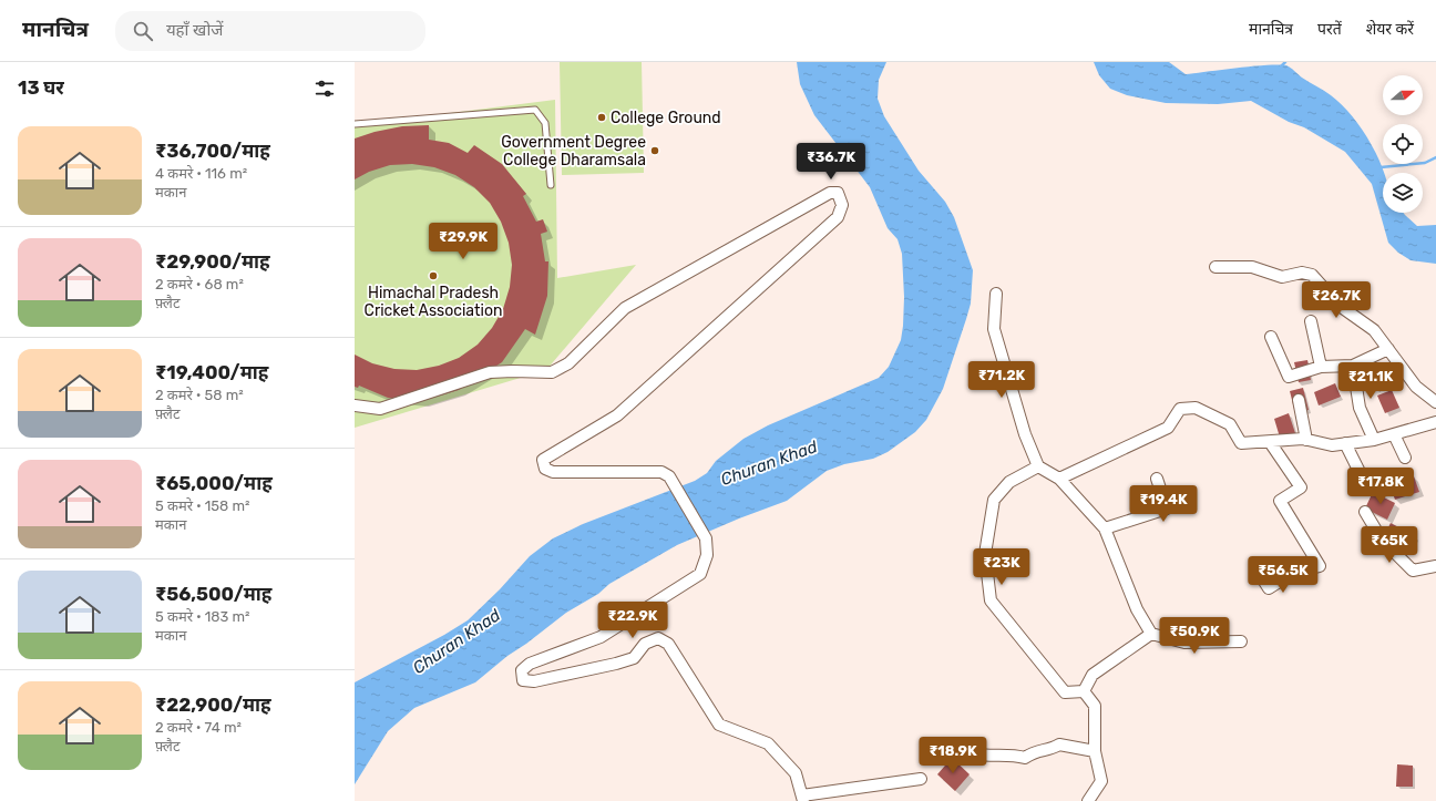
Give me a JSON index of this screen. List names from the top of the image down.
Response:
{
  "water": ["Churan Khad"],
  "places": ["College Ground", "Government Degree College Dharamsala", "Himachal Pradesh Cricket Association"],
  "north": "right",
  "page": {
    "header": "मानचित्र",
    "search": "यहाँ खोजें",
    "nav": ["मानचित्र", "परतें", "शेयर करें"],
    "heading": "13 घर",
    "list": [
      {
        "name": "₹36,700/माह",
        "note": "4 कमरे · 116 m² · मकान"
      },
      {
        "name": "₹29,900/माह",
        "note": "2 कमरे · 68 m² · फ़्लैट"
      },
      {
        "name": "₹19,400/माह",
        "note": "2 कमरे · 58 m² · फ़्लैट"
      },
      {
        "name": "₹65,000/माह",
        "note": "5 कमरे · 158 m² · मकान"
      },
      {
        "name": "₹56,500/माह",
        "note": "5 कमरे · 183 m² · मकान"
      },
      {
        "name": "₹22,900/माह",
        "note": "2 कमरे · 74 m² · फ़्लैट"
      }
    ],
    "price": [
      "₹36.7K",
      "₹29.9K",
      "₹26.7K",
      "₹71.2K",
      "₹21.1K",
      "₹17.8K",
      "₹19.4K",
      "₹65K",
      "₹23K",
      "₹56.5K",
      "₹22.9K",
      "₹50.9K",
      "₹18.9K"
    ]
  }
}
